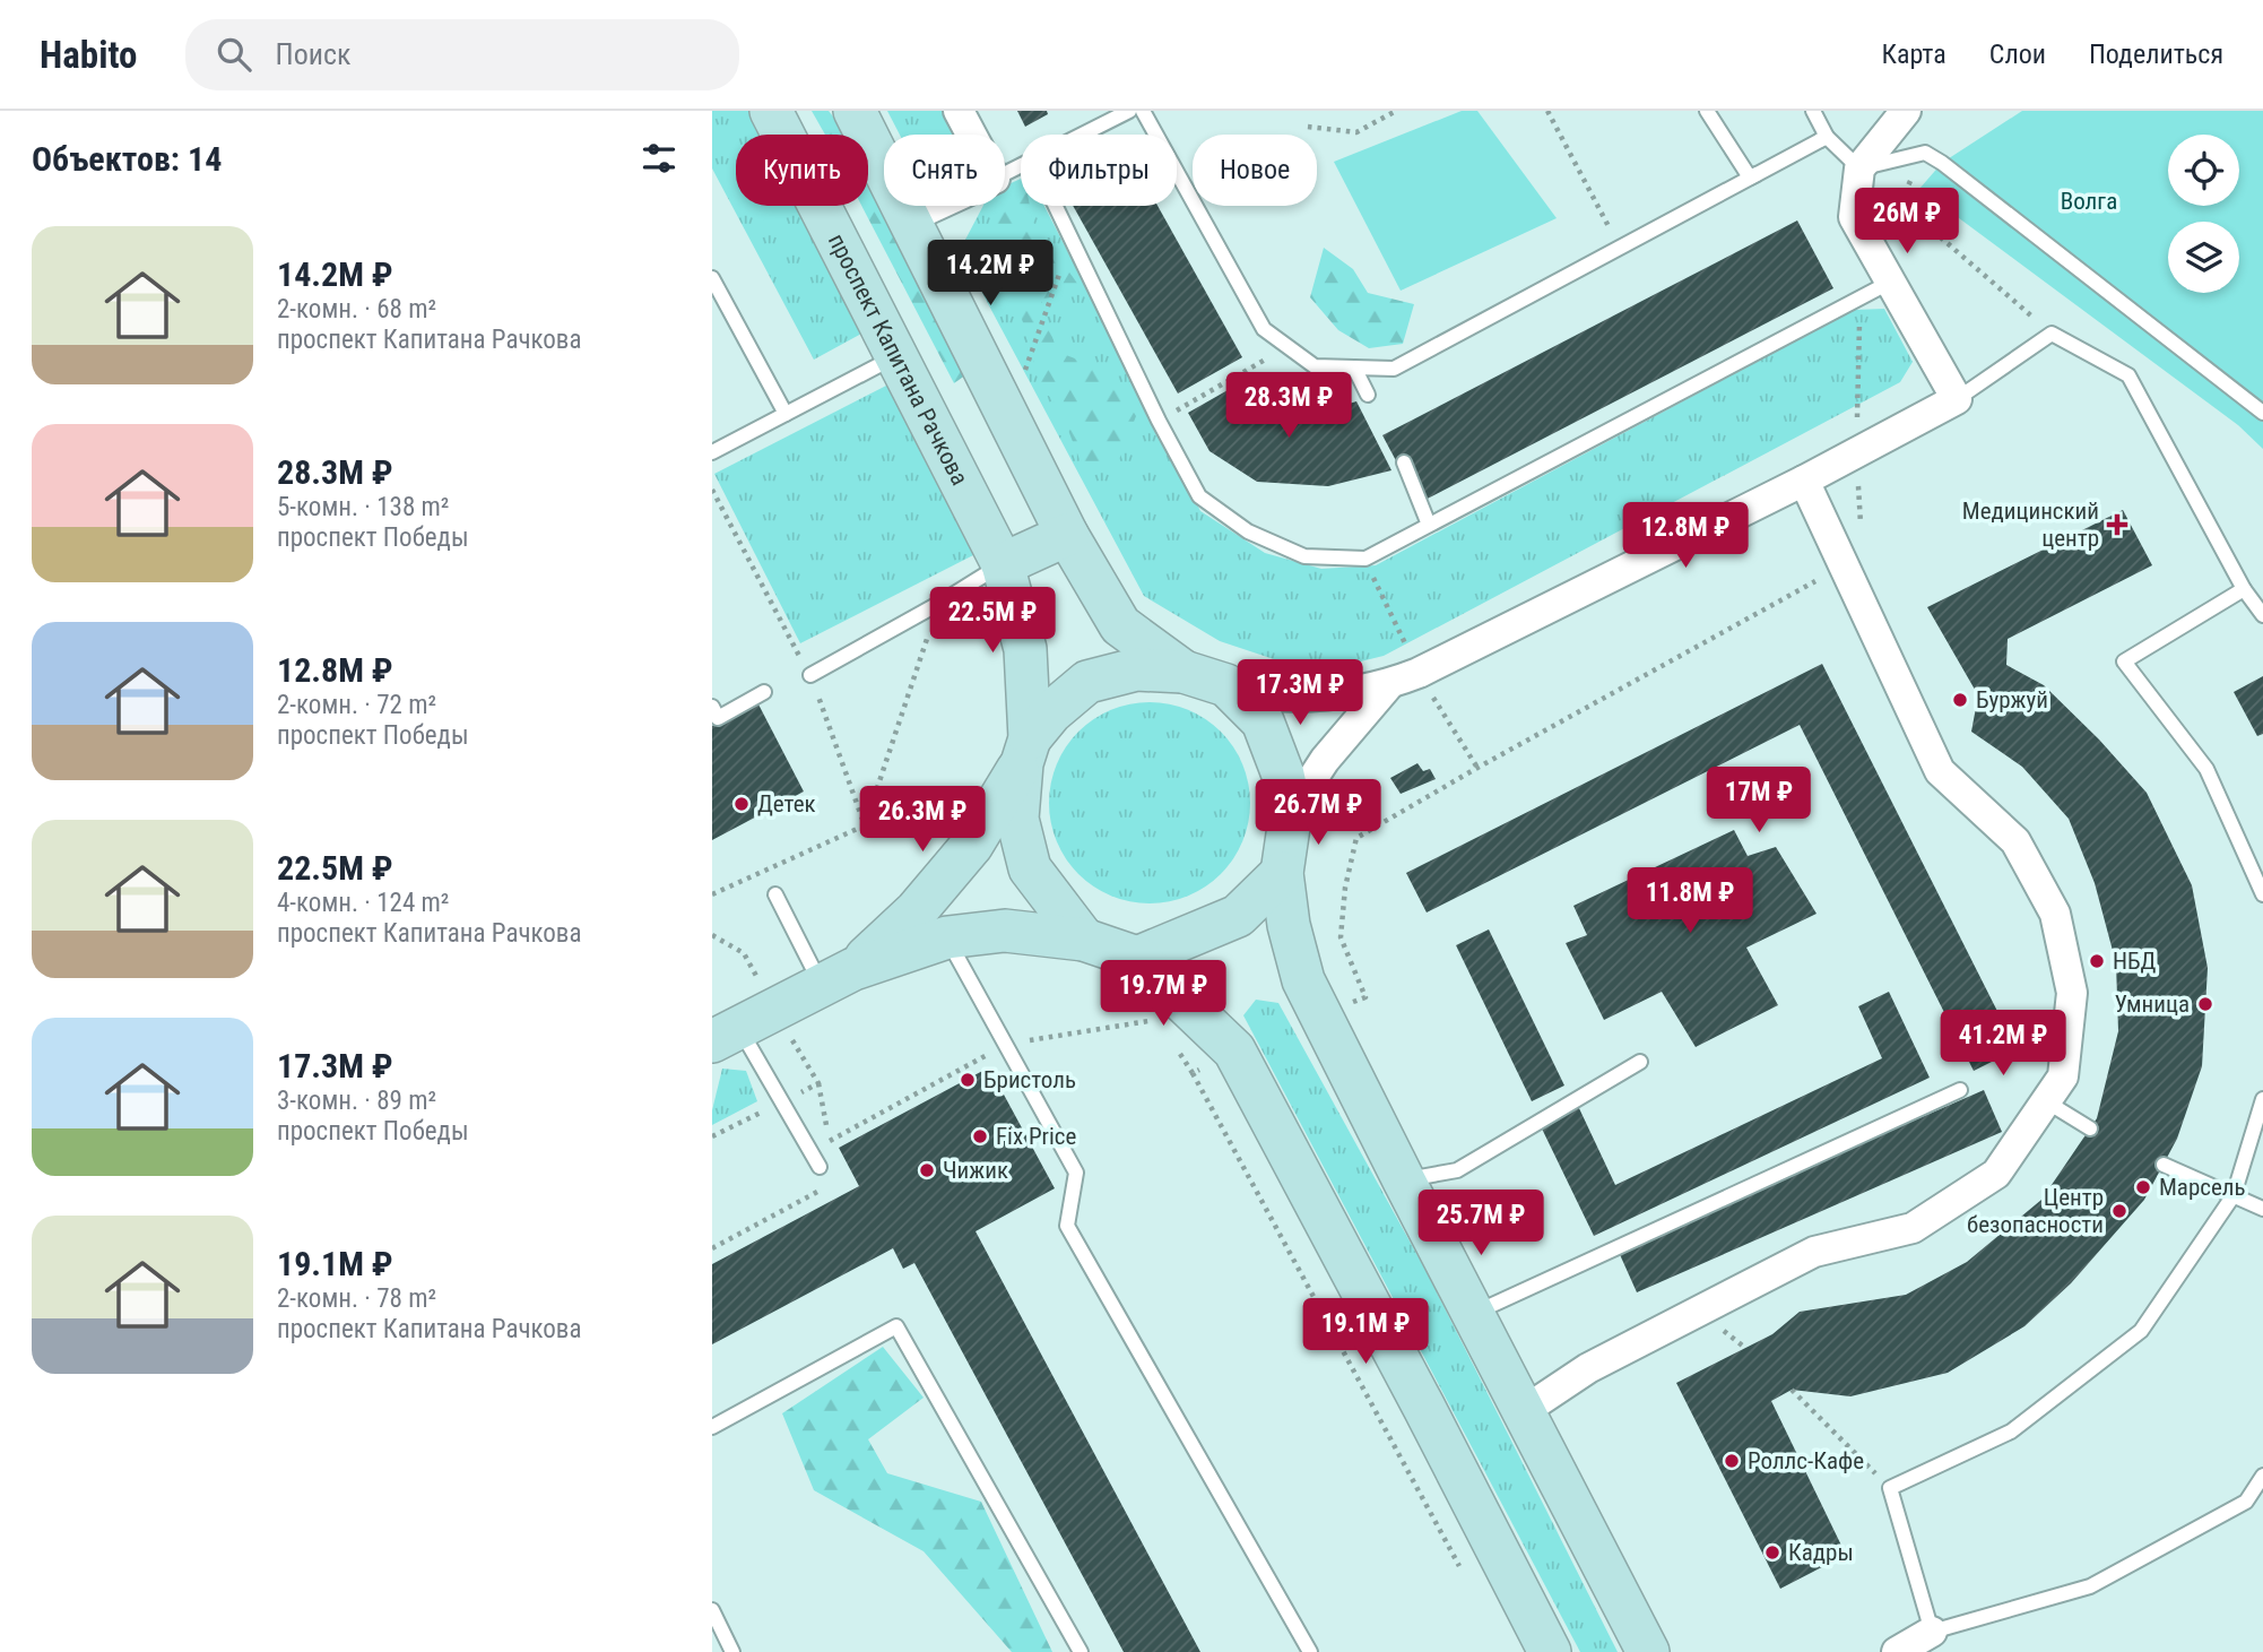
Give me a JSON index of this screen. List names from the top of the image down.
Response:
{
  "streets": {
    "street": ["проспект Капитана Рачкова"]
  },
  "parks": ["Волга"],
  "places": {
    "health": ["Медицинский центр"],
    "other": [
      "Буржуй",
      "Детек",
      "НБД",
      "Умница",
      "Бристоль",
      "Fix Price",
      "Чижик",
      "Марсель",
      "Центр безопасности",
      "Роллс-Кафе",
      "Кадры"
    ]
  },
  "page": {
    "header": "Habito",
    "search": "Поиск",
    "nav": ["Карта", "Слои", "Поделиться"],
    "heading": "Объектов: 14",
    "chip": [
      "Купить",
      "Снять",
      "Фильтры",
      "Новое"
    ],
    "price": [
      "26M ₽",
      "14.2M ₽",
      "28.3M ₽",
      "12.8M ₽",
      "22.5M ₽",
      "17.3M ₽",
      "17M ₽",
      "26.7M ₽",
      "26.3M ₽",
      "11.8M ₽",
      "19.7M ₽",
      "41.2M ₽",
      "25.7M ₽",
      "19.1M ₽"
    ],
    "list": [
      {
        "name": "14.2M ₽",
        "note": "2-комн. · 68 m² · проспект Капитана Рачкова"
      },
      {
        "name": "28.3M ₽",
        "note": "5-комн. · 138 m² · проспект Победы"
      },
      {
        "name": "12.8M ₽",
        "note": "2-комн. · 72 m² · проспект Победы"
      },
      {
        "name": "22.5M ₽",
        "note": "4-комн. · 124 m² · проспект Капитана Рачкова"
      },
      {
        "name": "17.3M ₽",
        "note": "3-комн. · 89 m² · проспект Победы"
      },
      {
        "name": "19.1M ₽",
        "note": "2-комн. · 78 m² · проспект Капитана Рачкова"
      }
    ]
  }
}
